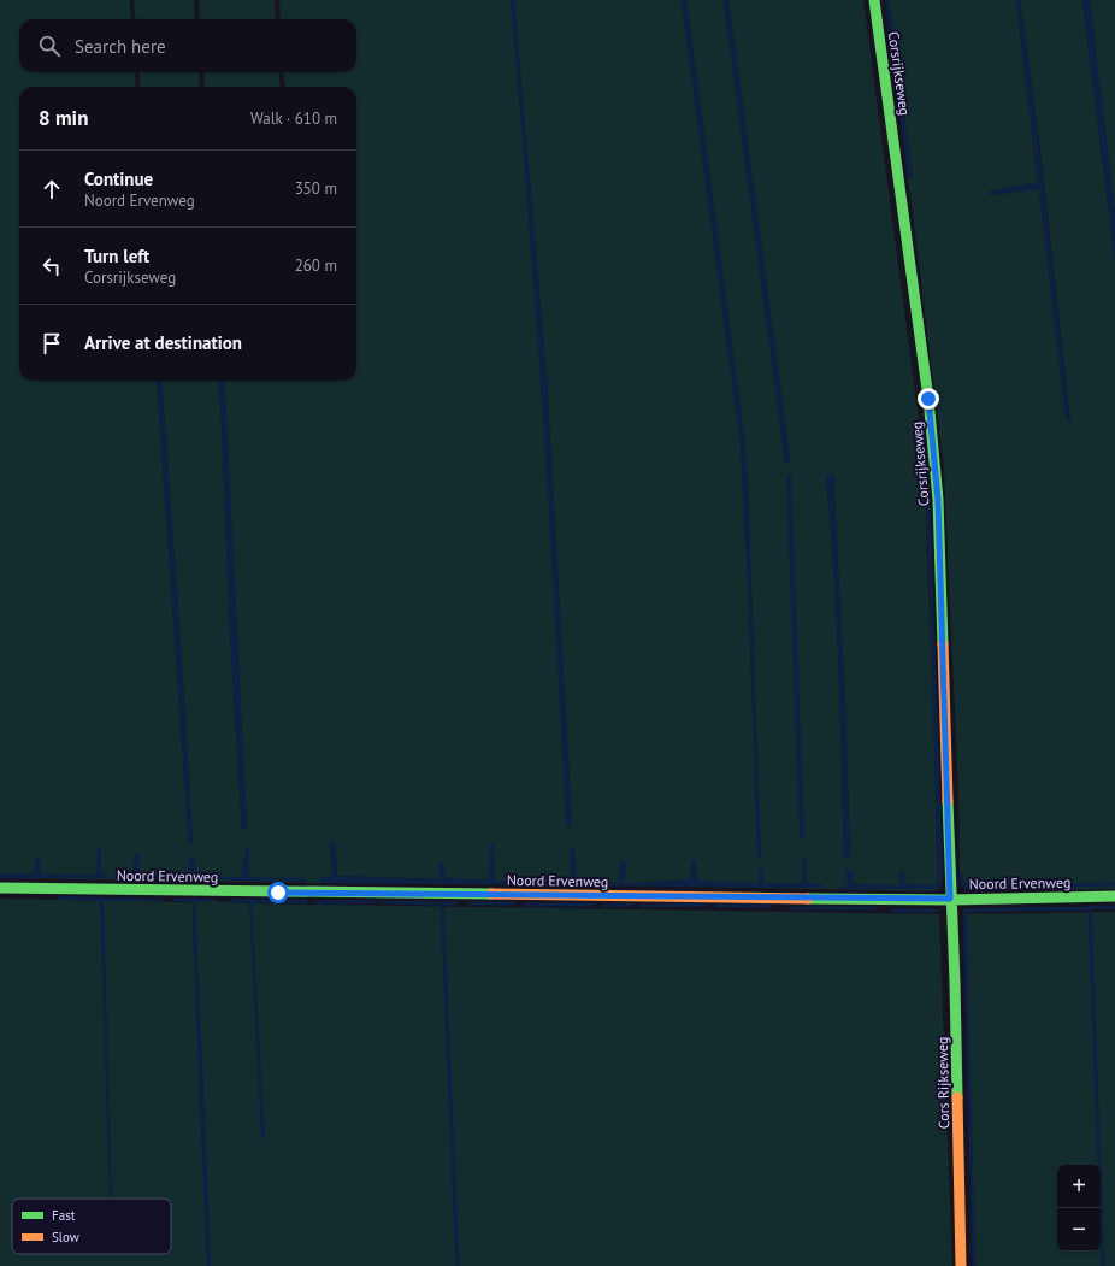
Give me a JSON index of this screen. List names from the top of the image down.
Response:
{
  "streets": {
    "street": ["Corsrijkseweg", "Noord Ervenweg", "Cors Rijkseweg"]
  },
  "crossings": [
    ["Corsrijkseweg", "Noord Ervenweg"],
    ["Corsrijkseweg", "Cors Rijkseweg"],
    ["Noord Ervenweg", "Cors Rijkseweg"]
  ],
  "legend": ["Fast", "Slow"],
  "page": {
    "search": "Search here",
    "heading": ["8 min", "Walk · 610 m"],
    "list": [
      ["Continue", "Noord Ervenweg", "350 m"],
      ["Turn left", "Corsrijkseweg", "260 m"],
      "Arrive at destination"
    ],
    "map_buttons": ["+", "−"]
  }
}
